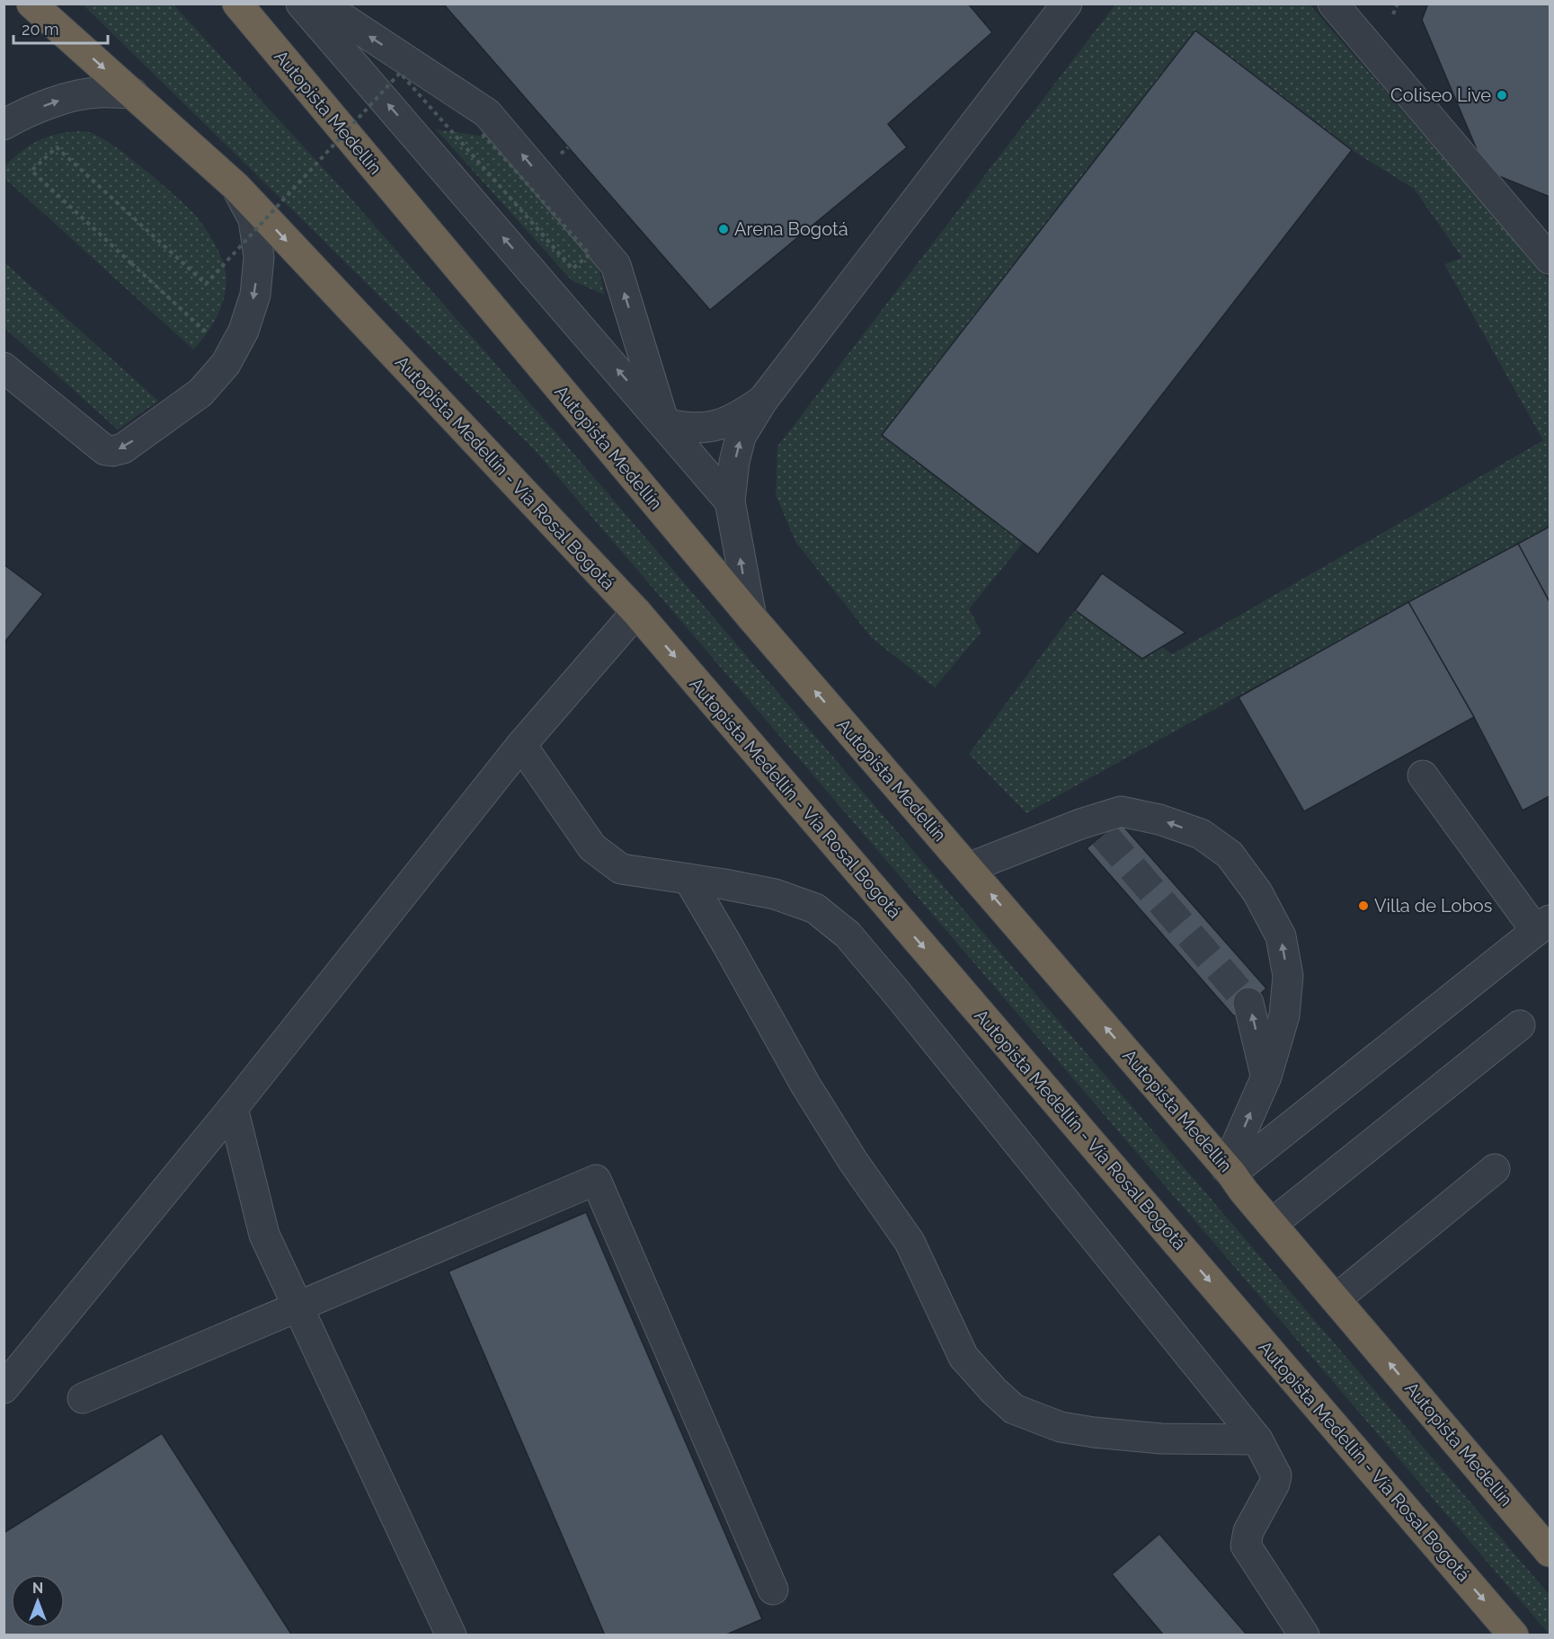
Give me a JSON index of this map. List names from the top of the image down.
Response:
{
  "streets": {
    "highway": ["Autopista Medellín", "Autopista Medellín - Vía Rosal Bogotá"]
  },
  "one_way": ["Autopista Medellín", "Autopista Medellín - Vía Rosal Bogotá"],
  "places": ["Coliseo Live", "Arena Bogotá", "Villa de Lobos"],
  "scale_bar": "20 m",
  "north": "top"
}
